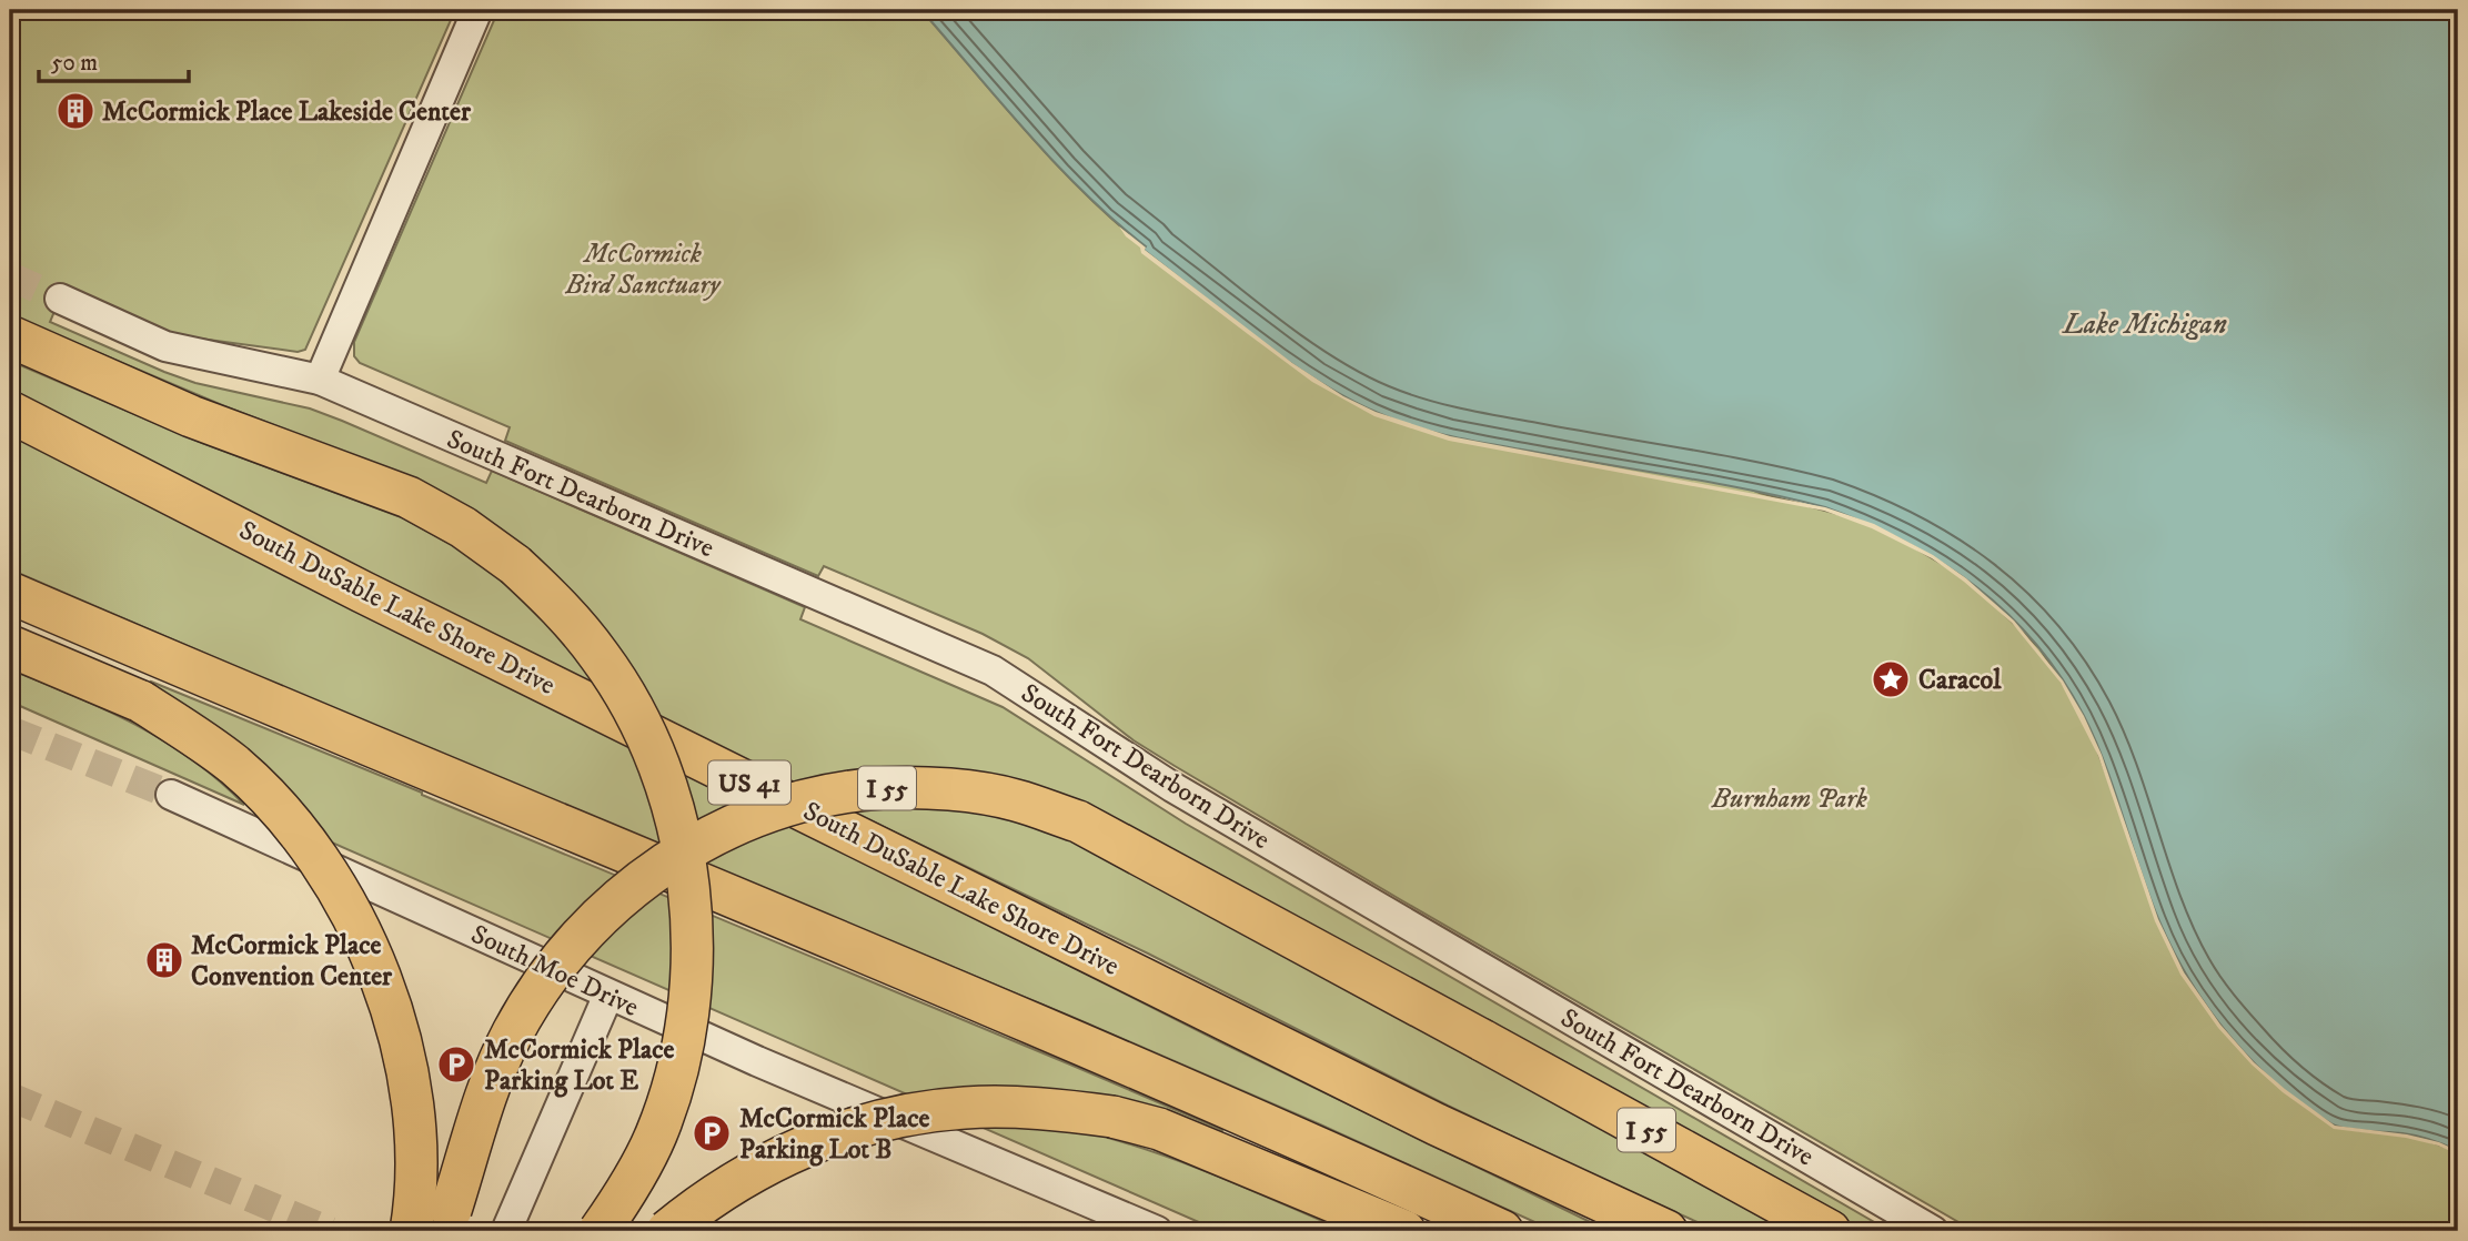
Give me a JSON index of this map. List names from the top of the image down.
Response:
{
  "streets": {
    "highway": ["South DuSable Lake Shore Drive", "US 41", "I 55"],
    "street": ["South Fort Dearborn Drive", "South Moe Drive"]
  },
  "water": ["Lake Michigan"],
  "parks": ["McCormick Bird Sanctuary", "Burnham Park"],
  "places": {
    "building": ["McCormick Place Lakeside Center", "McCormick Place Convention Center"],
    "place": ["Caracol"],
    "parking": ["McCormick Place Parking Lot E", "McCormick Place Parking Lot B"]
  },
  "scale_bar": "50 m"
}
